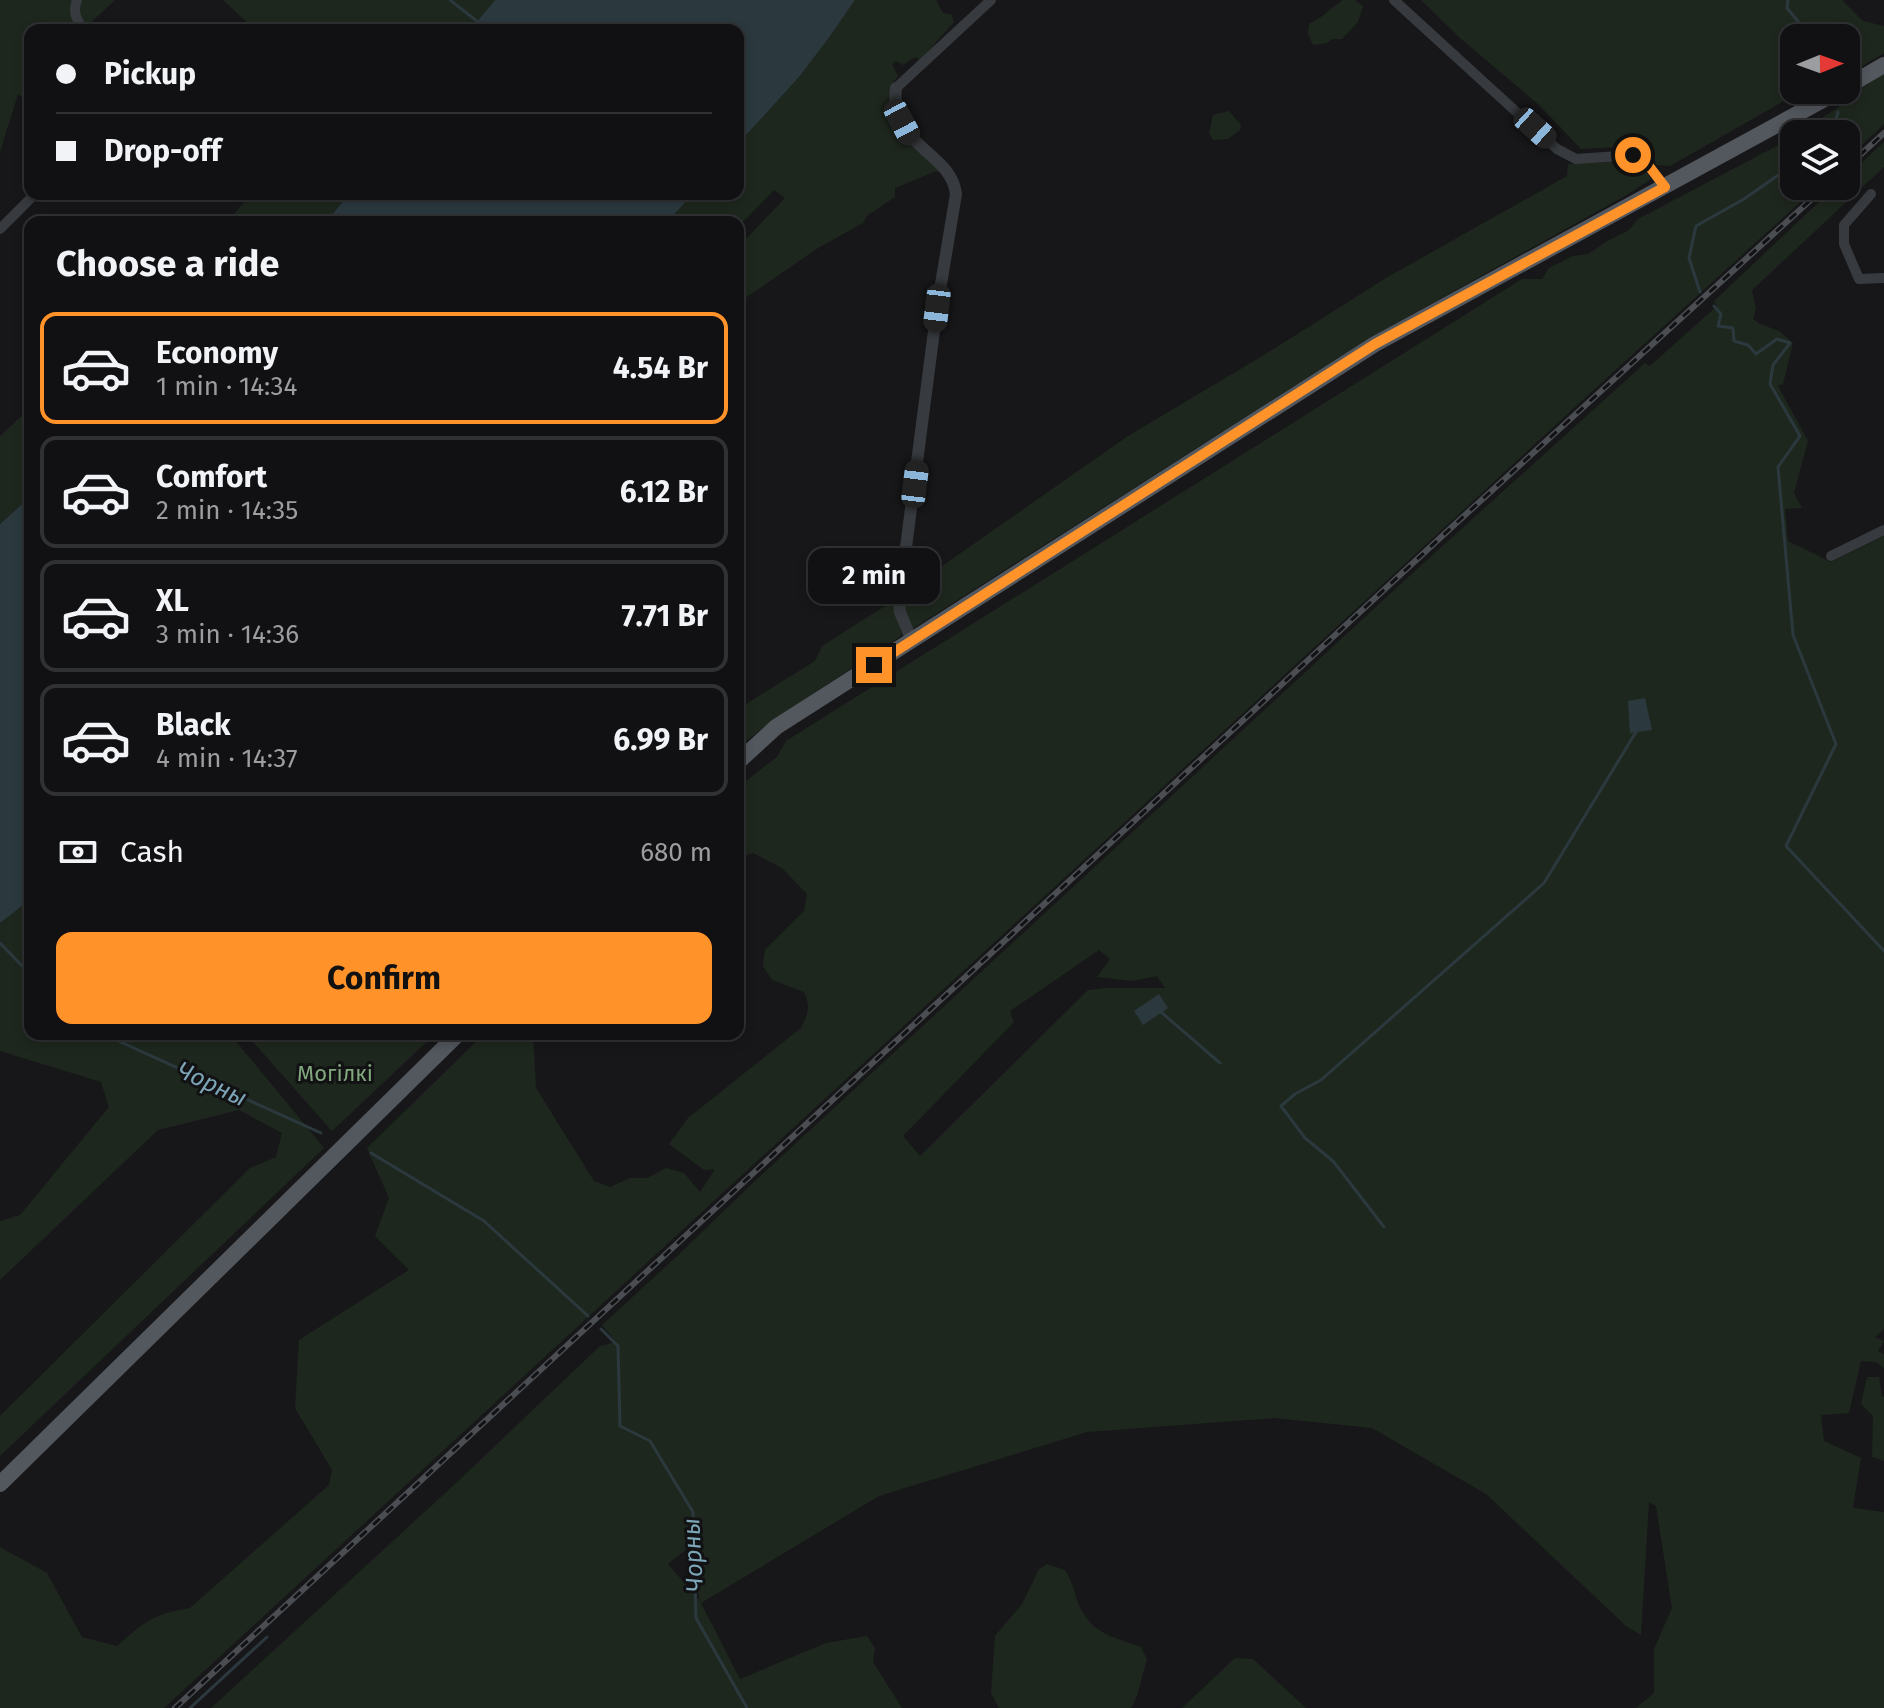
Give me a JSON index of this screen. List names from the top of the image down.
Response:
{
  "water": ["Чорны"],
  "parks": ["Могілкі"],
  "north": "right",
  "page": {
    "banner": ["Pickup", "Drop-off"],
    "heading": "Choose a ride",
    "list": [
      {
        "name": "Economy",
        "note": "1 min · 14:34",
        "value": "4.54 Br"
      },
      {
        "name": "Comfort",
        "note": "2 min · 14:35",
        "value": "6.12 Br"
      },
      {
        "name": "XL",
        "note": "3 min · 14:36",
        "value": "7.71 Br"
      },
      {
        "name": "Black",
        "note": "4 min · 14:37",
        "value": "6.99 Br"
      }
    ],
    "bubble": "2 min",
    "pay": ["Cash", "680 m"],
    "buttons": "Confirm"
  }
}
